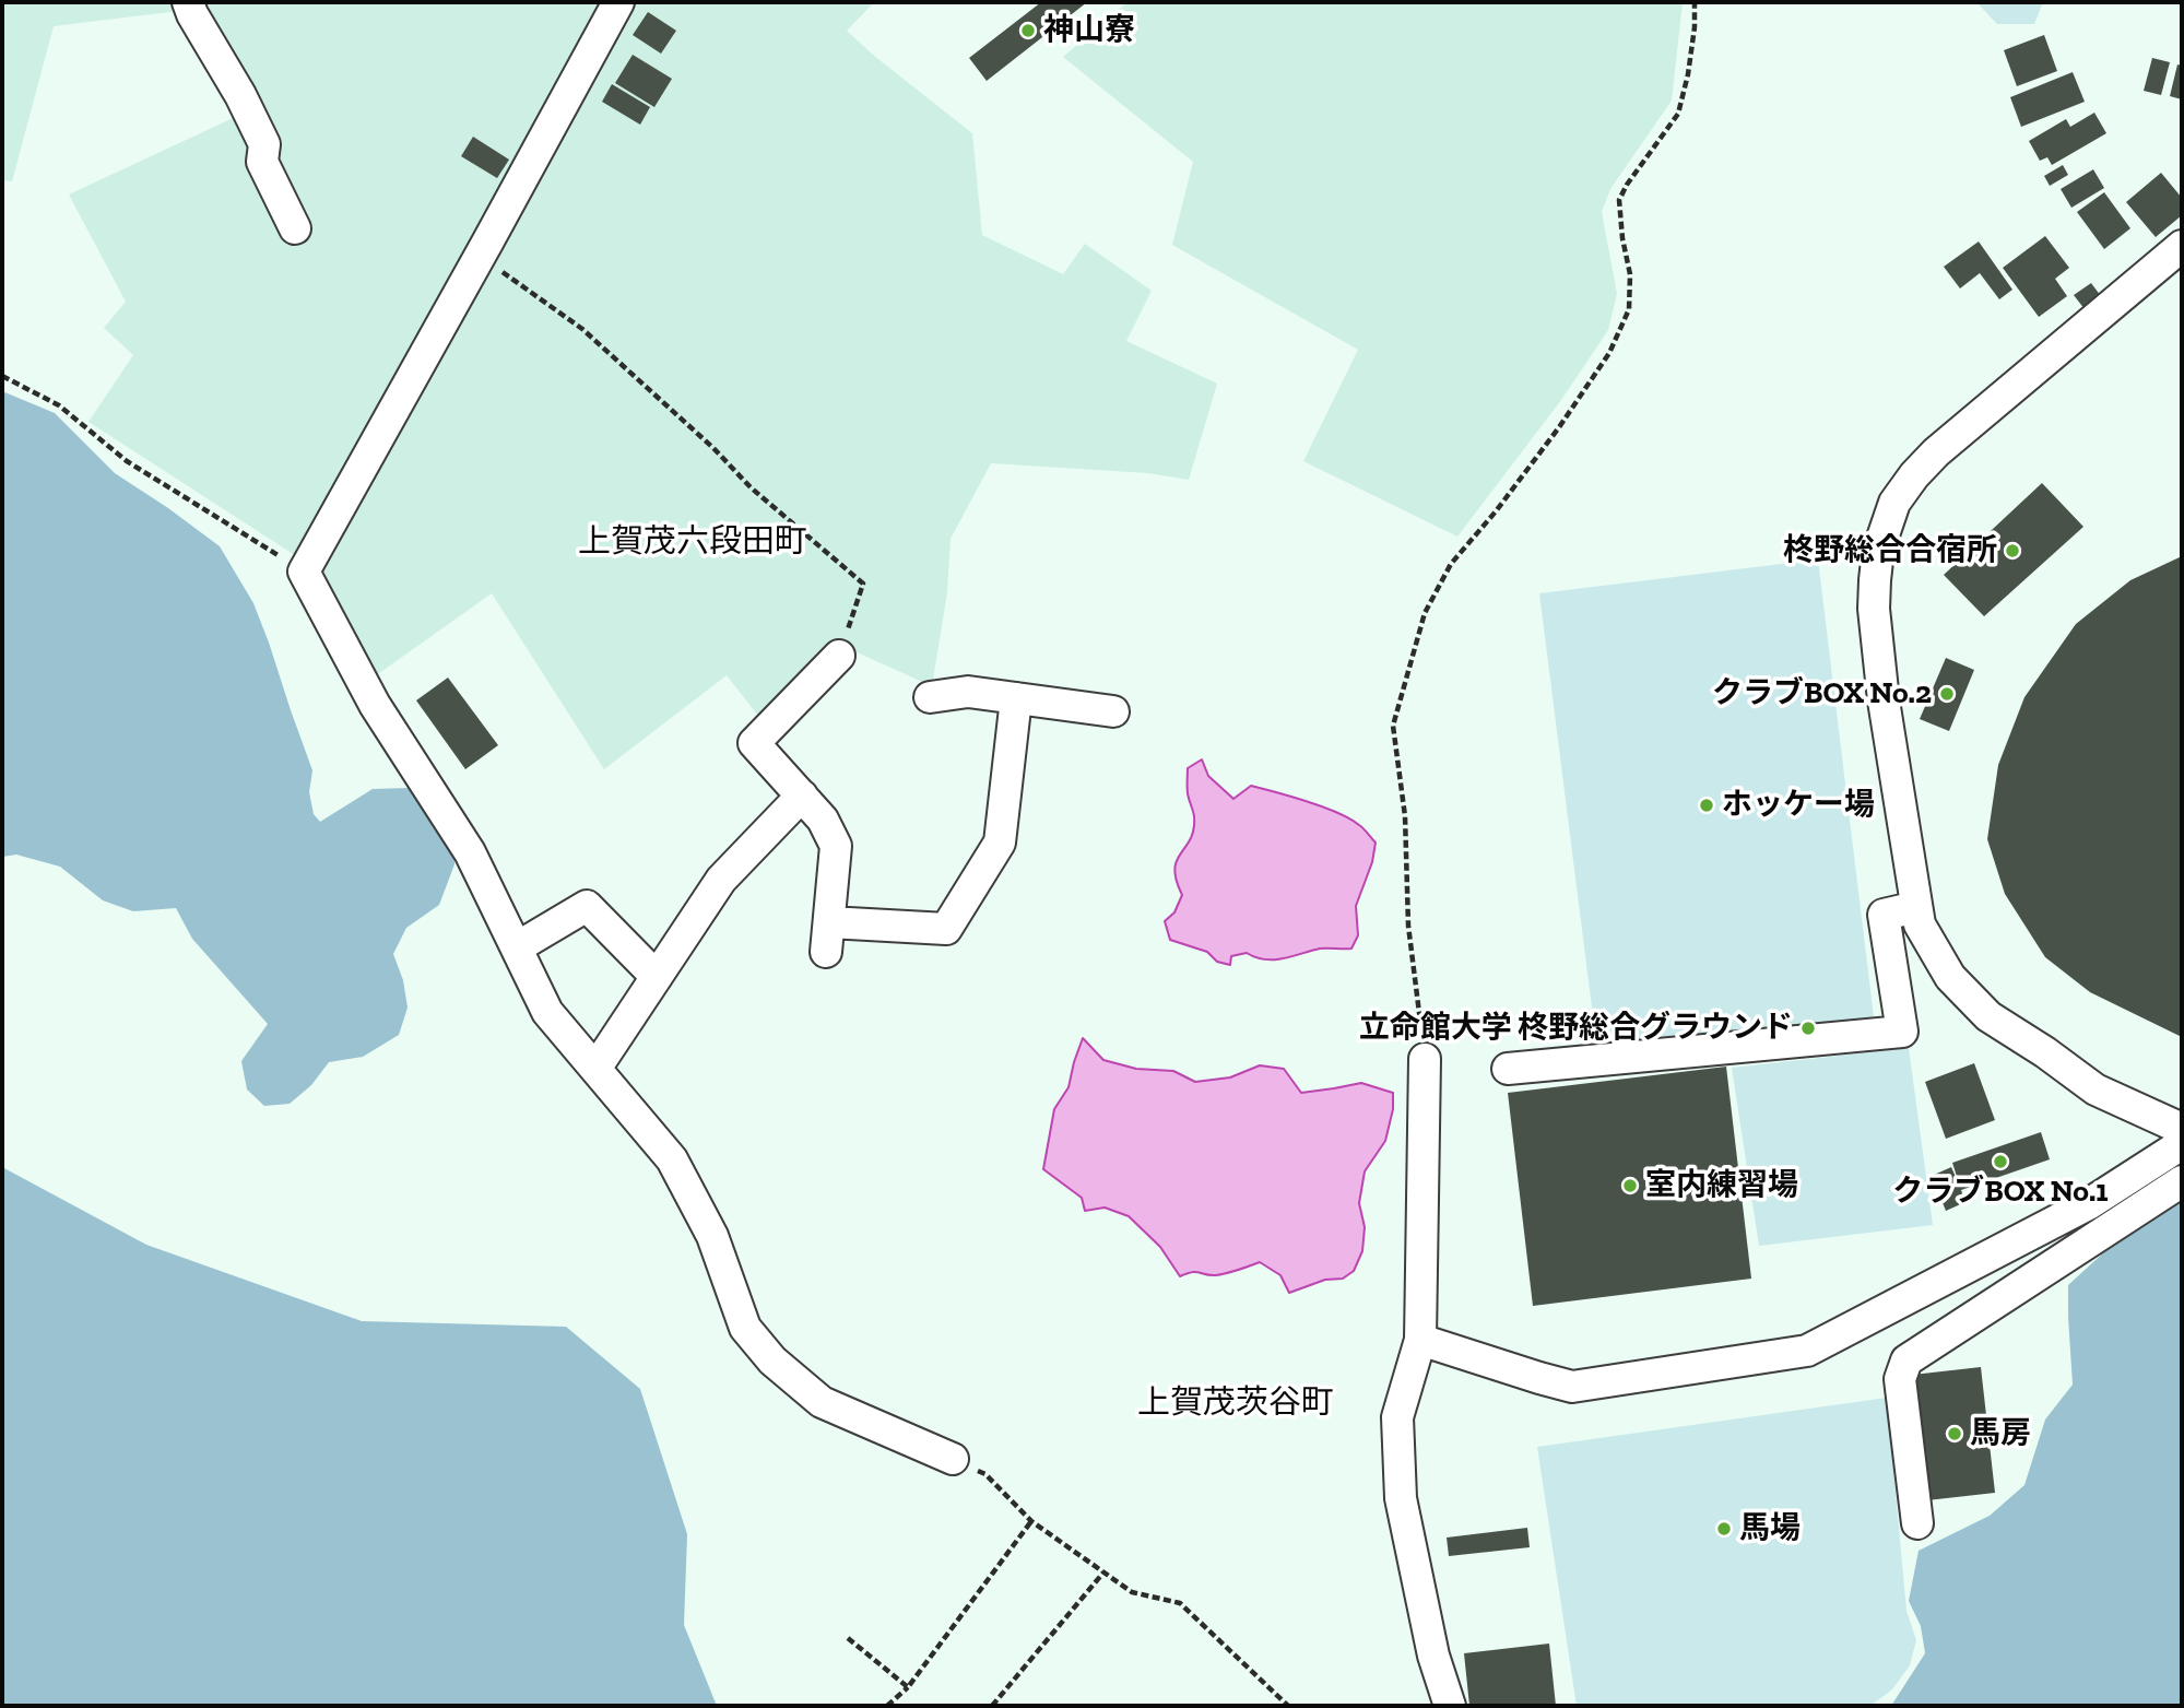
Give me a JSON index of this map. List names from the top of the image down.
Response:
{
  "districts": ["上賀茂六段田町", "上賀茂茨谷町"],
  "places": [
    "神山寮",
    "柊野総合合宿所",
    "クラブBOX No.2",
    "ホッケー場",
    "立命館大学 柊野総合グラウンド",
    "クラブBOX No.1",
    "室内練習場",
    "馬房",
    "馬場"
  ]
}
